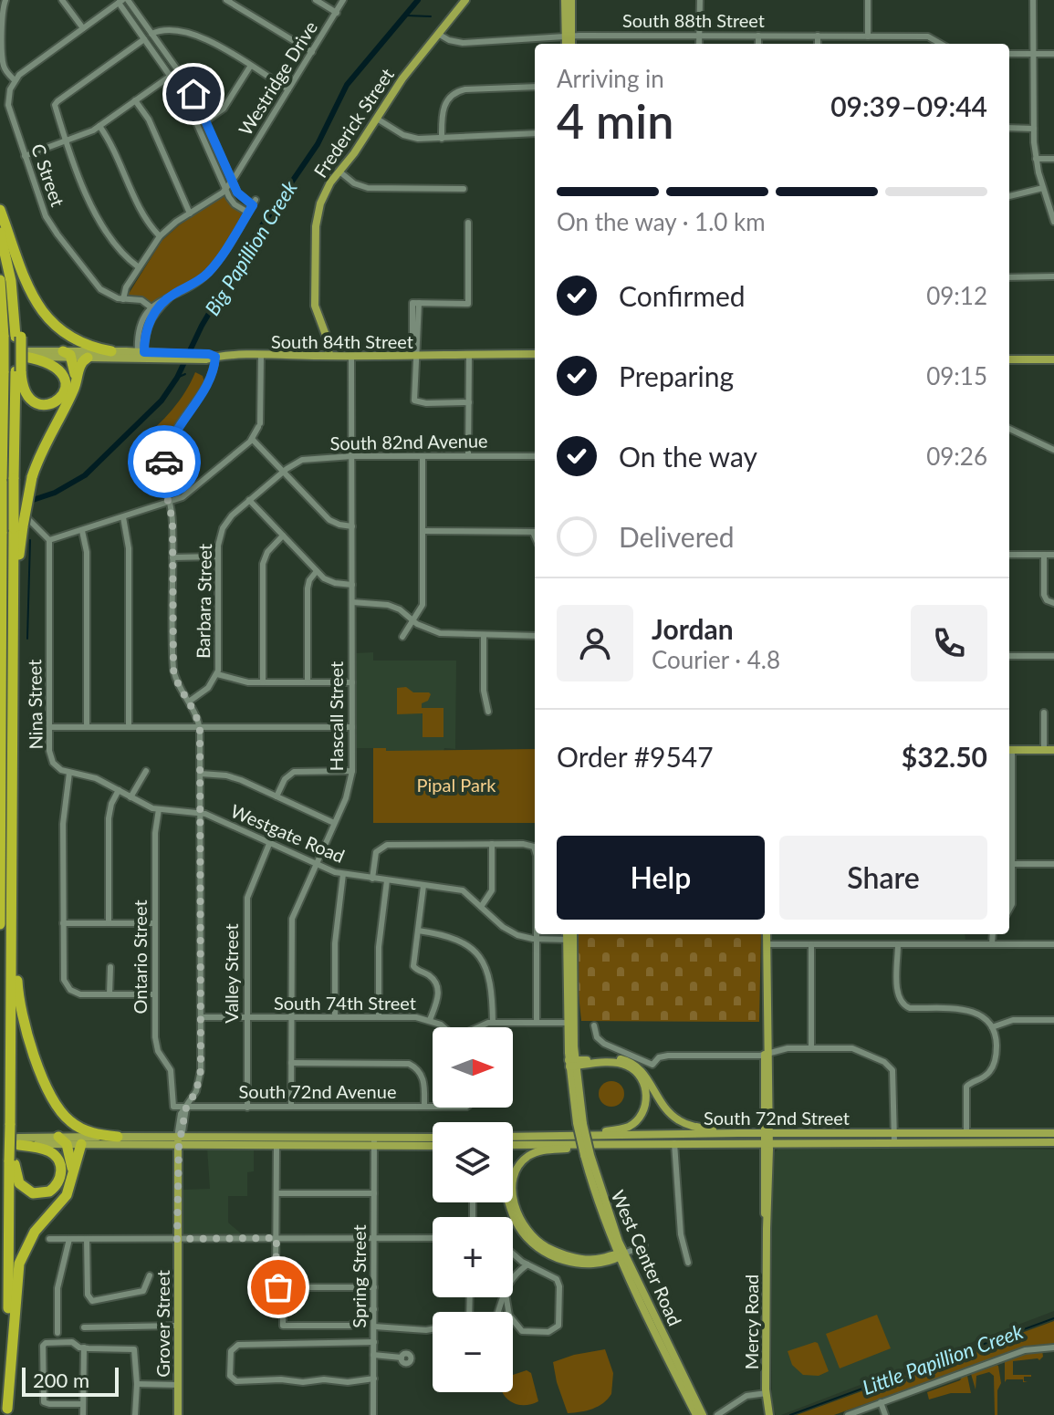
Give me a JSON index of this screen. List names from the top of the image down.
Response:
{
  "streets": {
    "main road": [
      "Frederick Street",
      "South 84th Street",
      "South 72nd Street",
      "West Center Road",
      "Mercy Road",
      "Grover Street"
    ],
    "street": [
      "South 88th Street",
      "Westridge Drive",
      "C Street",
      "South 82nd Avenue",
      "Barbara Street",
      "Nina Street",
      "Hascall Street",
      "Westgate Road",
      "Ontario Street",
      "Valley Street",
      "South 74th Street",
      "South 72nd Avenue",
      "Spring Street"
    ]
  },
  "crossings": [
    ["South 88th Street", "Frederick Street"],
    ["Westridge Drive", "C Street"],
    ["Frederick Street", "South 84th Street"],
    ["South 84th Street", "Hascall Street"],
    ["South 84th Street", "Grover Street"],
    ["South 82nd Avenue", "Barbara Street"],
    ["South 82nd Avenue", "Hascall Street"],
    ["Barbara Street", "Grover Street"],
    ["Nina Street", "Westgate Road"],
    ["Hascall Street", "Westgate Road"],
    ["Hascall Street", "South 74th Street"],
    ["Hascall Street", "South 72nd Avenue"],
    ["Westgate Road", "Ontario Street"],
    ["Westgate Road", "Valley Street"],
    ["Westgate Road", "West Center Road"],
    ["Westgate Road", "Grover Street"],
    ["Ontario Street", "South 72nd Avenue"],
    ["Valley Street", "South 74th Street"],
    ["Valley Street", "South 72nd Avenue"],
    ["South 74th Street", "West Center Road"],
    ["South 74th Street", "Grover Street"],
    ["South 72nd Avenue", "Grover Street"],
    ["South 72nd Street", "Mercy Road"]
  ],
  "water": ["Big Papillion Creek", "Little Papillion Creek"],
  "parks": ["Pipal Park"],
  "scale_bar": "200 m",
  "north": "right",
  "page": {
    "heading": ["4 min", "Arriving in", "09:39–09:44"],
    "panel": [
      "Jordan",
      "Courier · 4.8",
      "Order #9547",
      "$32.50"
    ],
    "bar": "On the way · 1.0 km",
    "list": [
      ["Confirmed", "09:12"],
      ["Preparing", "09:15"],
      ["On the way", "09:26"],
      "Delivered"
    ],
    "buttons": ["Help", "Share"],
    "map_buttons": ["+", "−"],
    "scale": "200 m"
  }
}
